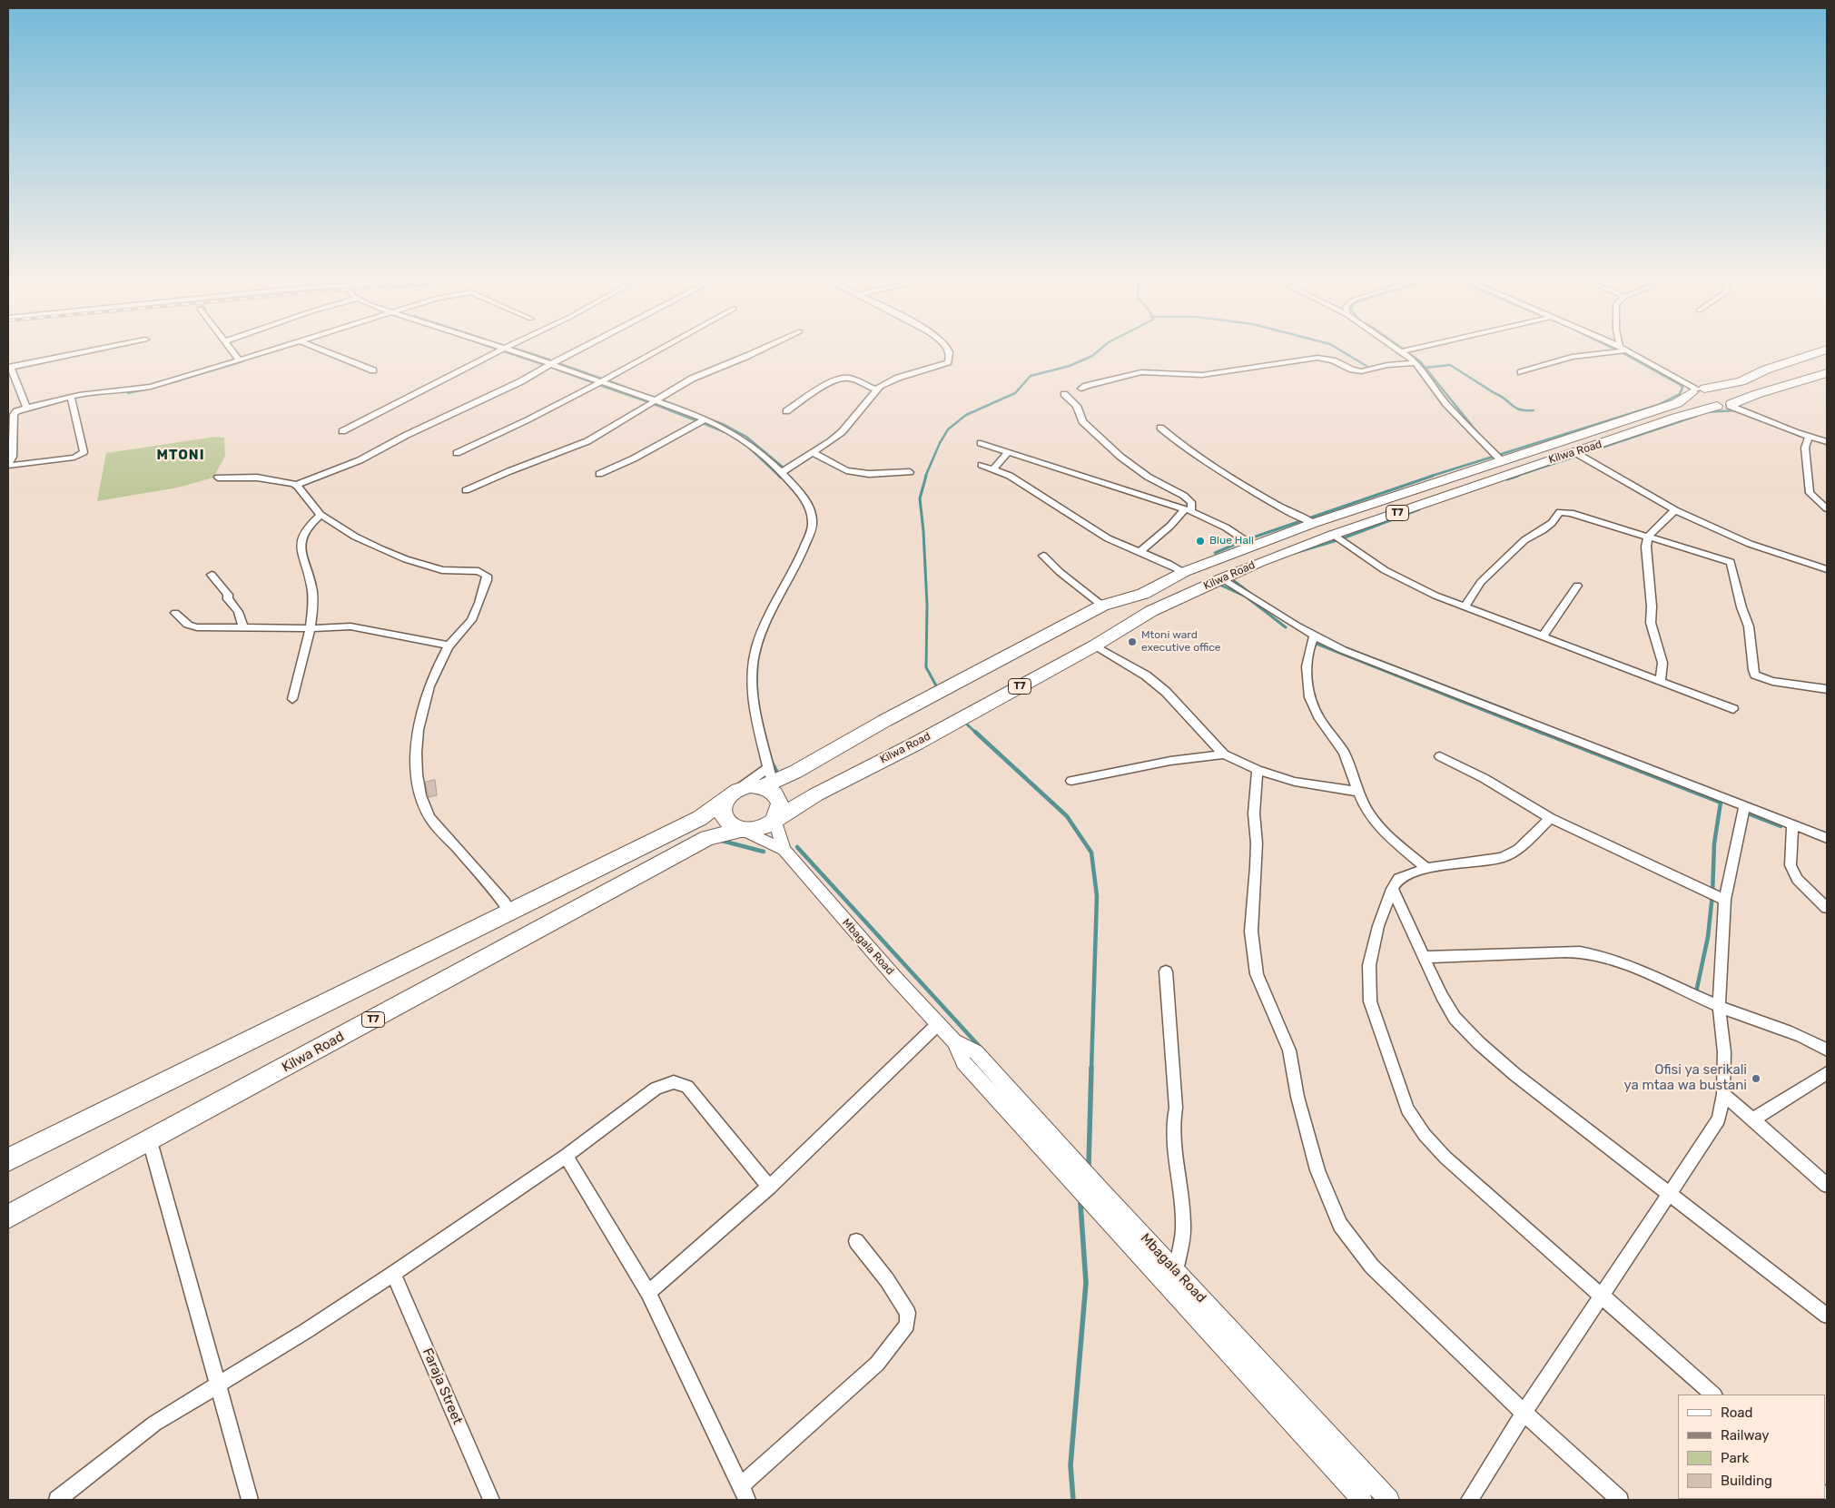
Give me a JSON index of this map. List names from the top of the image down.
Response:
{
  "streets": {
    "highway": ["Kilwa Road", "T7"],
    "street": ["Mbagala Road", "Faraja Street"]
  },
  "crossings": [
    ["Kilwa Road", "T7"],
    ["Kilwa Road", "Mbagala Road"],
    ["T7", "Mbagala Road"]
  ],
  "districts": ["MTONI"],
  "places": ["Blue Hall", "Mtoni ward executive office", "Ofisi ya serikali ya mtaa wa bustani"],
  "legend": [
    "Road",
    "Railway",
    "Park",
    "Building"
  ]
}
